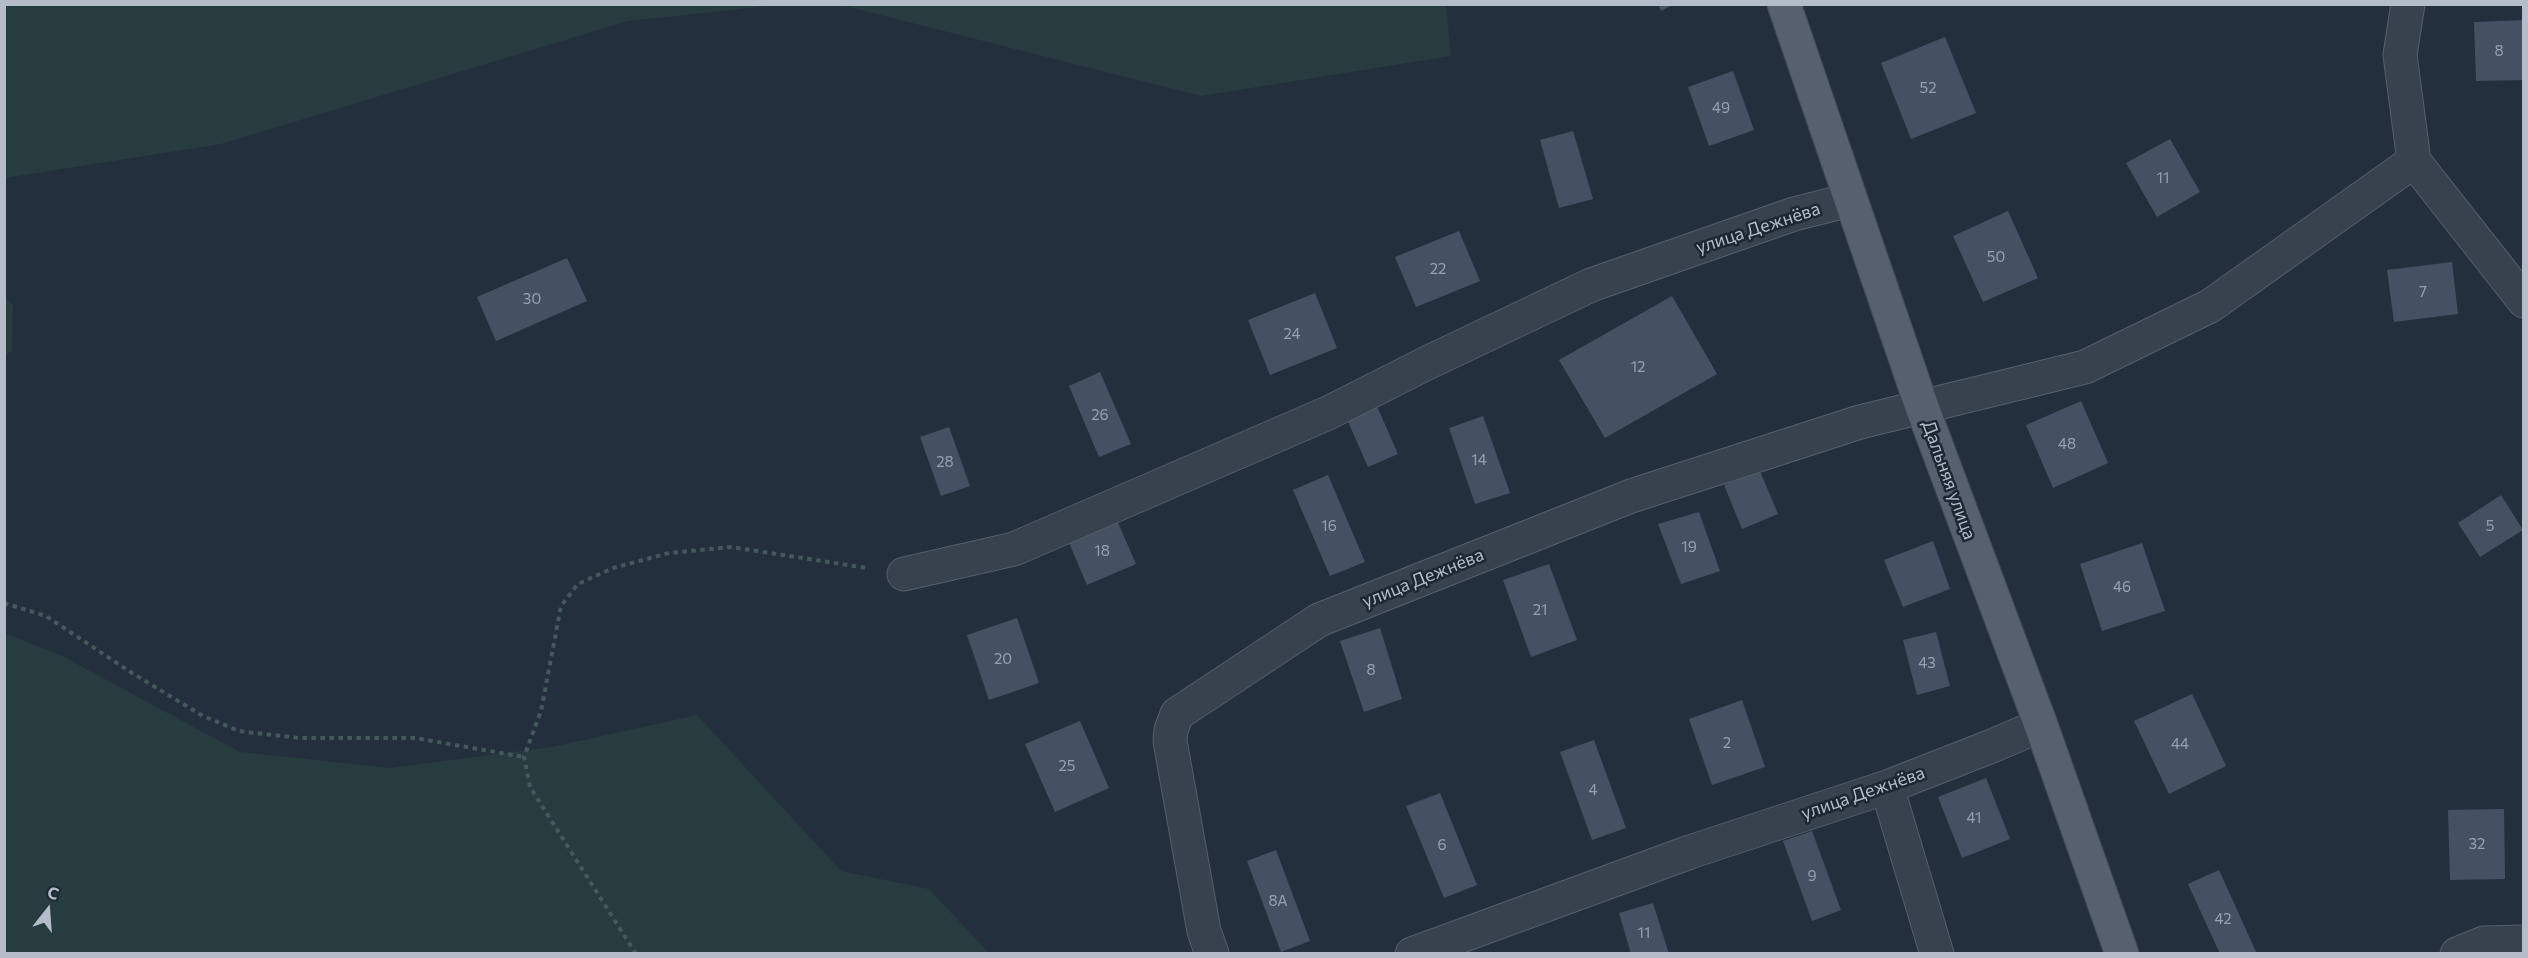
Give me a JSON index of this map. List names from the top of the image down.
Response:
{
  "streets": {
    "main road": ["Дальняя улица"],
    "street": ["улица Дежнёва"]
  },
  "crossings": [
    ["улица Дежнёва", "Дальняя улица"]
  ],
  "house_numbers": [
    "8",
    "52",
    "49",
    "11",
    "50",
    "22",
    "7",
    "30",
    "24",
    "12",
    "26",
    "48",
    "14",
    "28",
    "16",
    "5",
    "19",
    "18",
    "46",
    "21",
    "20",
    "43",
    "8",
    "2",
    "44",
    "25",
    "4",
    "41",
    "32",
    "6",
    "9",
    "8А",
    "42",
    "11"
  ],
  "north": "top"
}
